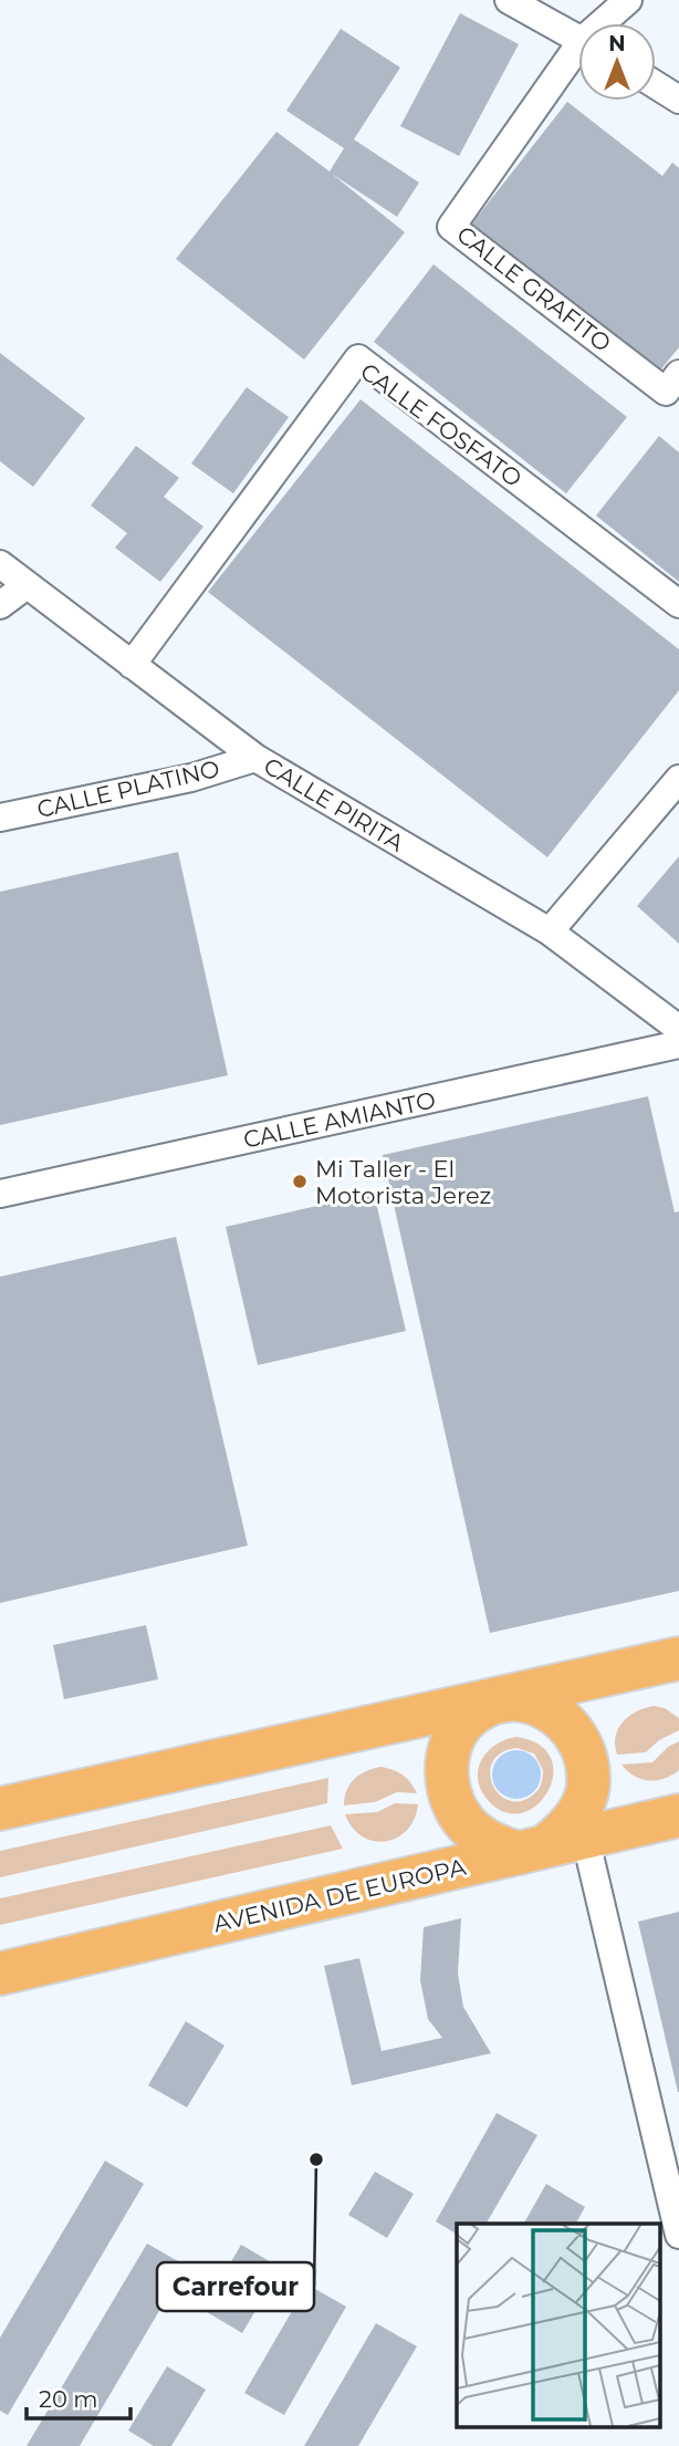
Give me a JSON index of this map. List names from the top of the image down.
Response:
{
  "streets": {
    "main road": ["AVENIDA DE EUROPA"],
    "street": [
      "CALLE GRAFITO",
      "CALLE FOSFATO",
      "CALLE PLATINO",
      "CALLE PIRITA",
      "CALLE AMIANTO"
    ]
  },
  "crossings": [
    ["CALLE FOSFATO", "CALLE PIRITA"],
    ["CALLE PLATINO", "CALLE PIRITA"]
  ],
  "places": ["Mi Taller - El Motorista Jerez", "Carrefour"],
  "scale_bar": "20 m",
  "north": "top"
}
